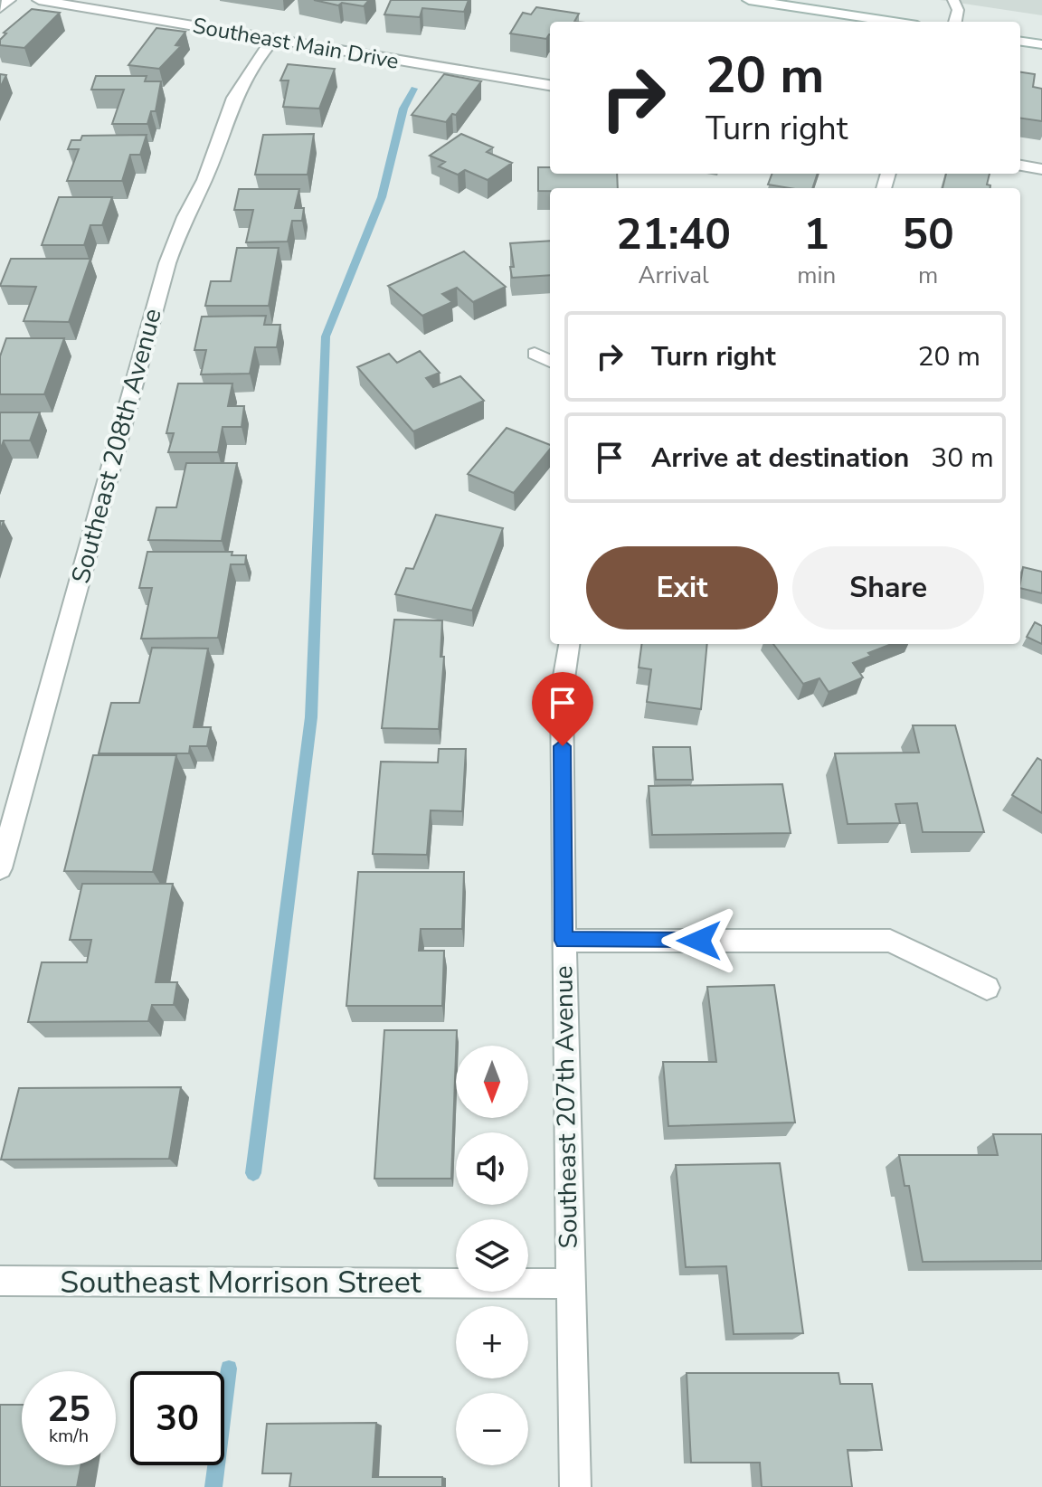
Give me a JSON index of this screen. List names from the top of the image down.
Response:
{
  "streets": {
    "street": [
      "Southeast Main Drive",
      "Southeast 208th Avenue",
      "Southeast 207th Avenue",
      "Southeast Morrison Street"
    ]
  },
  "crossings": [
    ["Southeast Main Drive", "Southeast 208th Avenue"],
    ["Southeast 207th Avenue", "Southeast Morrison Street"]
  ],
  "north": "bottom",
  "page": {
    "turn": ["20 m", "Turn right"],
    "eta": [
      "21:40",
      "Arrival",
      "1",
      "min",
      "50",
      "m"
    ],
    "list": [
      {
        "name": "Turn right",
        "value": "20 m"
      },
      {
        "name": "Arrive at destination",
        "value": "30 m"
      }
    ],
    "buttons": ["Exit", "Share"],
    "map_buttons": ["+", "−"],
    "speed": "25 km/h",
    "limit": "30"
  }
}
